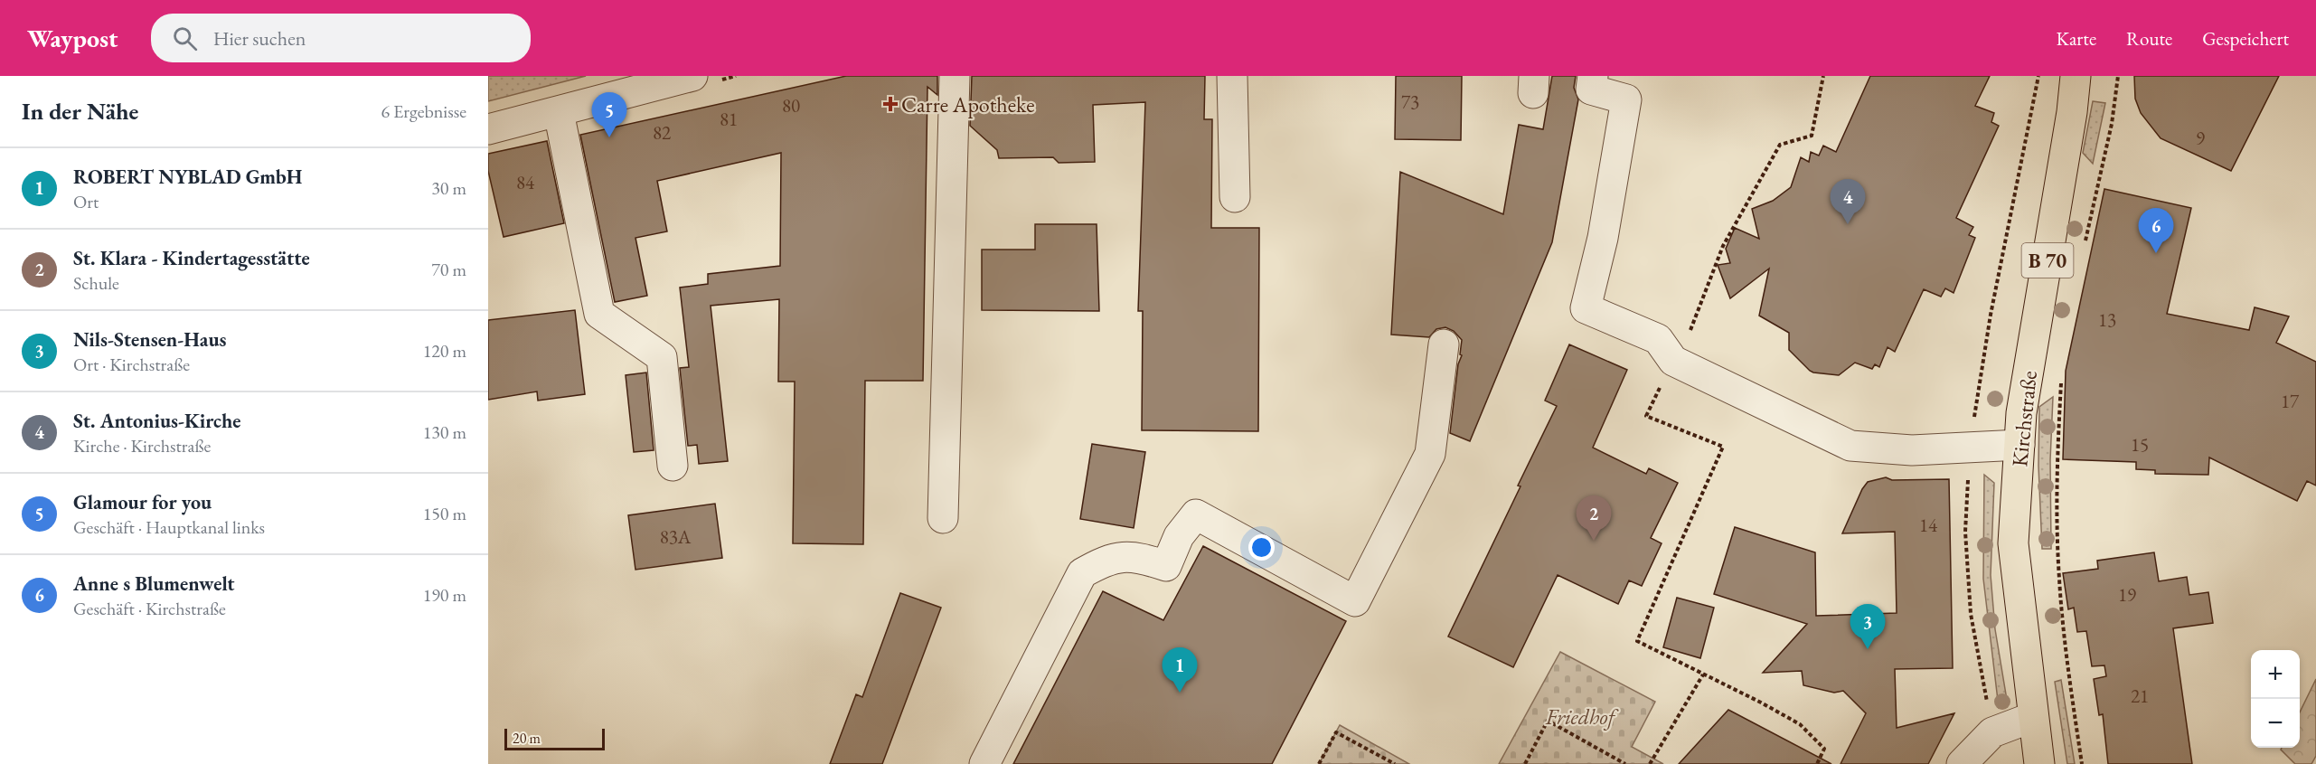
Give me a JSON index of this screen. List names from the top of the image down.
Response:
{
  "streets": {
    "main road": ["B 70", "Kirchstraße"]
  },
  "parks": ["Friedhof"],
  "places": {
    "health": ["Carre Apotheke"]
  },
  "house_numbers": [
    "73",
    "80",
    "81",
    "82",
    "9",
    "84",
    "13",
    "17",
    "15",
    "14",
    "83A",
    "19",
    "21"
  ],
  "scale_bar": "20 m",
  "page": {
    "header": "Waypost",
    "search": "Hier suchen",
    "nav": ["Karte", "Route", "Gespeichert"],
    "heading": ["In der Nähe", "6 Ergebnisse"],
    "pins": [
      "5",
      "4",
      "6",
      "2",
      "3",
      "1"
    ],
    "list": [
      {
        "mark": "1",
        "name": "ROBERT NYBLAD GmbH",
        "note": "Ort",
        "value": "30 m"
      },
      {
        "mark": "2",
        "name": "St. Klara - Kindertagesstätte",
        "note": "Schule",
        "value": "70 m"
      },
      {
        "mark": "3",
        "name": "Nils-Stensen-Haus",
        "note": "Ort · Kirchstraße",
        "value": "120 m"
      },
      {
        "mark": "4",
        "name": "St. Antonius-Kirche",
        "note": "Kirche · Kirchstraße",
        "value": "130 m"
      },
      {
        "mark": "5",
        "name": "Glamour for you",
        "note": "Geschäft · Hauptkanal links",
        "value": "150 m"
      },
      {
        "mark": "6",
        "name": "Anne s Blumenwelt",
        "note": "Geschäft · Kirchstraße",
        "value": "190 m"
      }
    ],
    "map_buttons": ["+", "−"],
    "scale": "20 m"
  }
}
